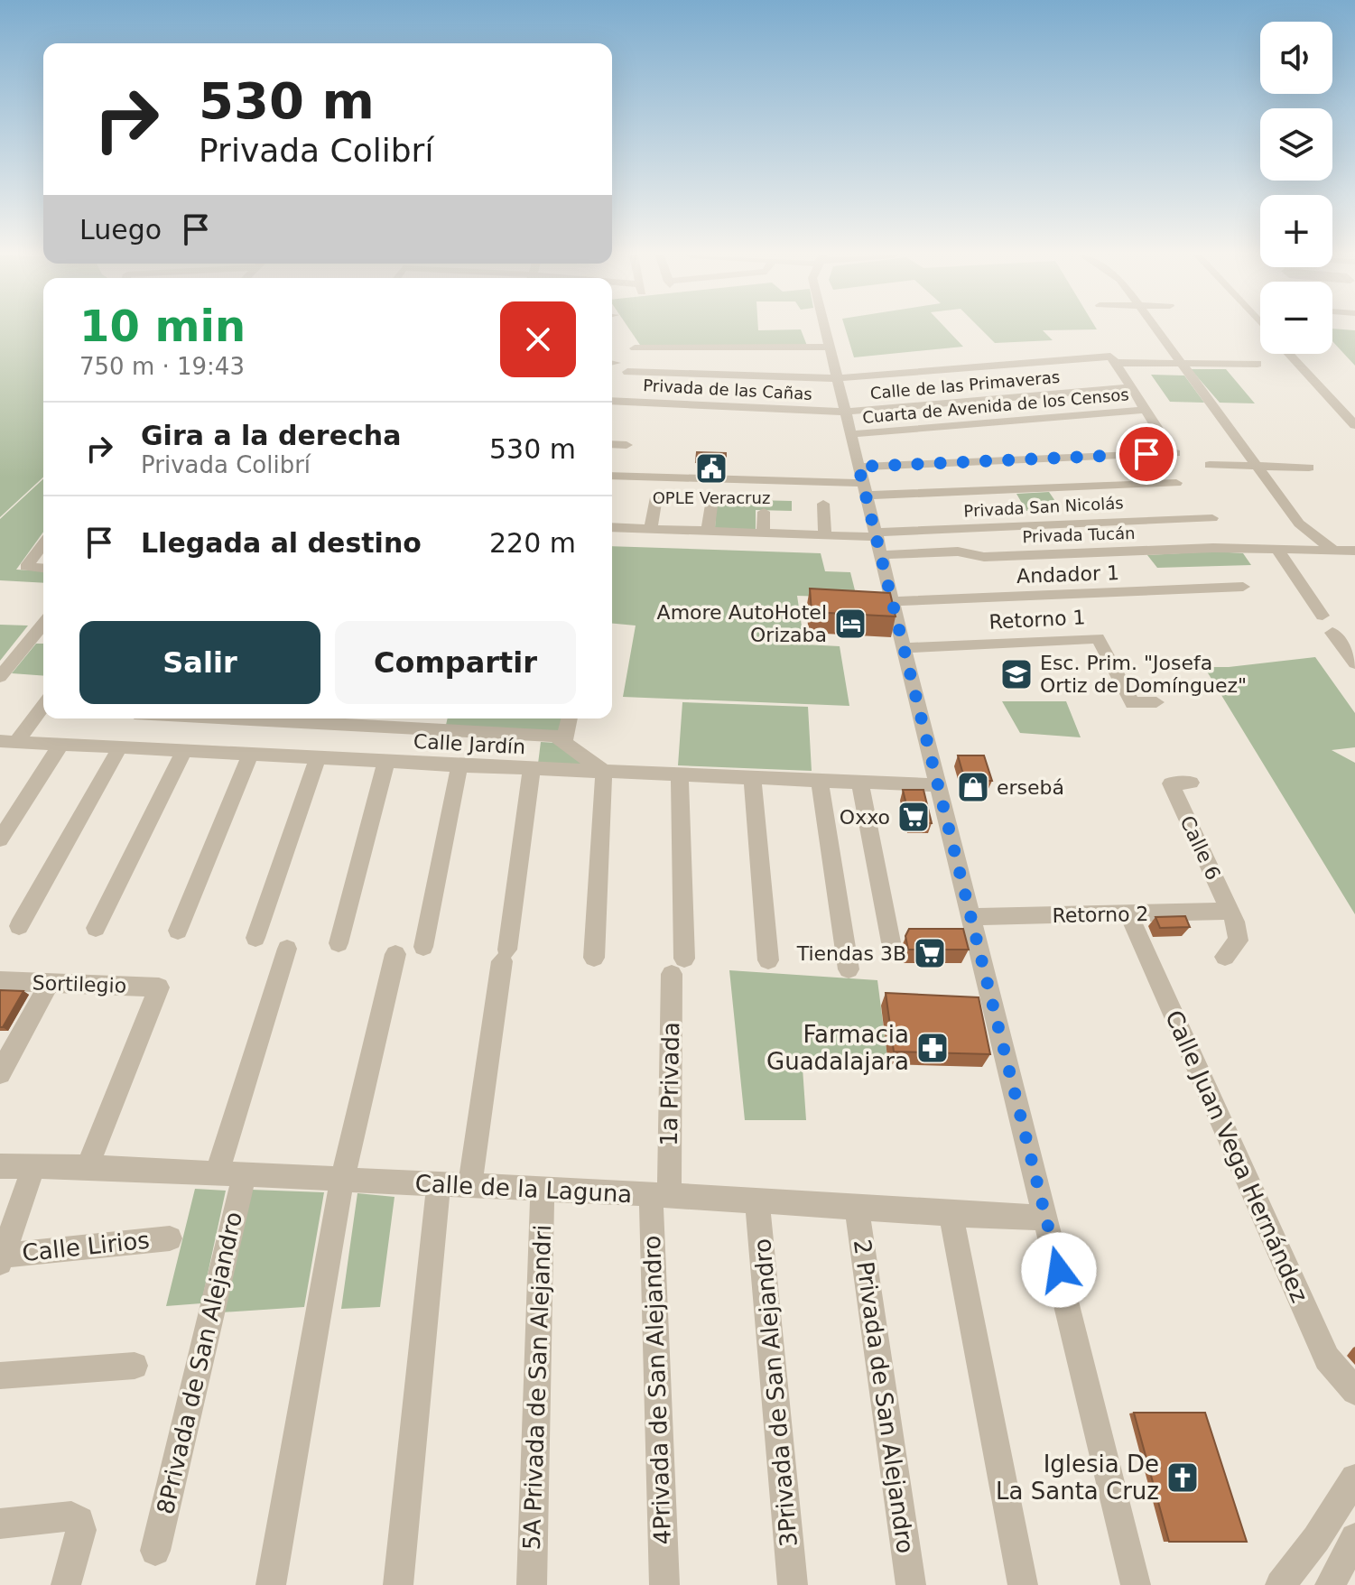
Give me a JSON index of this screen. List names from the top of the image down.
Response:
{
  "streets": {
    "street": [
      "Calle de las Primaveras",
      "Privada de las Cañas",
      "Cuarta de Avenida de los Censos",
      "Privada San Nicolás",
      "Privada Tucán",
      "Andador 1",
      "Retorno 1",
      "Calle Jardín",
      "Calle 6",
      "Retorno 2",
      "Sortilegio",
      "1a Privada",
      "Calle Juan Vega Hernández",
      "Calle de la Laguna",
      "Calle Lirios",
      "8Privada de San Alejandro",
      "5A Privada de San Alejandri",
      "4Privada de San Alejandro",
      "3Privada de San Alejandro",
      "2 Privada de San Alejandro"
    ]
  },
  "crossings": [
    ["Calle de las Primaveras", "Privada de las Cañas"],
    ["Calle Jardín", "1a Privada"],
    ["Calle 6", "Retorno 2"],
    ["Retorno 2", "Calle Juan Vega Hernández"],
    ["Sortilegio", "Calle de la Laguna"],
    ["1a Privada", "Calle de la Laguna"],
    ["1a Privada", "4Privada de San Alejandro"],
    ["Calle de la Laguna", "8Privada de San Alejandro"],
    ["Calle de la Laguna", "5A Privada de San Alejandri"],
    ["Calle de la Laguna", "4Privada de San Alejandro"],
    ["Calle de la Laguna", "3Privada de San Alejandro"],
    ["Calle de la Laguna", "2 Privada de San Alejandro"]
  ],
  "places": {
    "public building": ["OPLE Veracruz"],
    "hotel": ["Amore AutoHotel Orizaba"],
    "school or university": ["Esc. Prim. \"Josefa Ortiz de Domínguez\""],
    "shop": ["ersebá"],
    "supermarket": ["Oxxo", "Tiendas 3B"],
    "pharmacy": ["Farmacia Guadalajara"],
    "church": ["Iglesia De La Santa Cruz"]
  },
  "page": {
    "map_buttons": ["+", "−"],
    "turn": ["530 m", "Privada Colibrí"],
    "then": "Luego",
    "heading": ["10 min", "750 m · 19:43"],
    "list": [
      {
        "name": "Gira a la derecha",
        "note": "Privada Colibrí",
        "value": "530 m"
      },
      {
        "name": "Llegada al destino",
        "value": "220 m"
      }
    ],
    "buttons": ["Salir", "Compartir"]
  }
}
